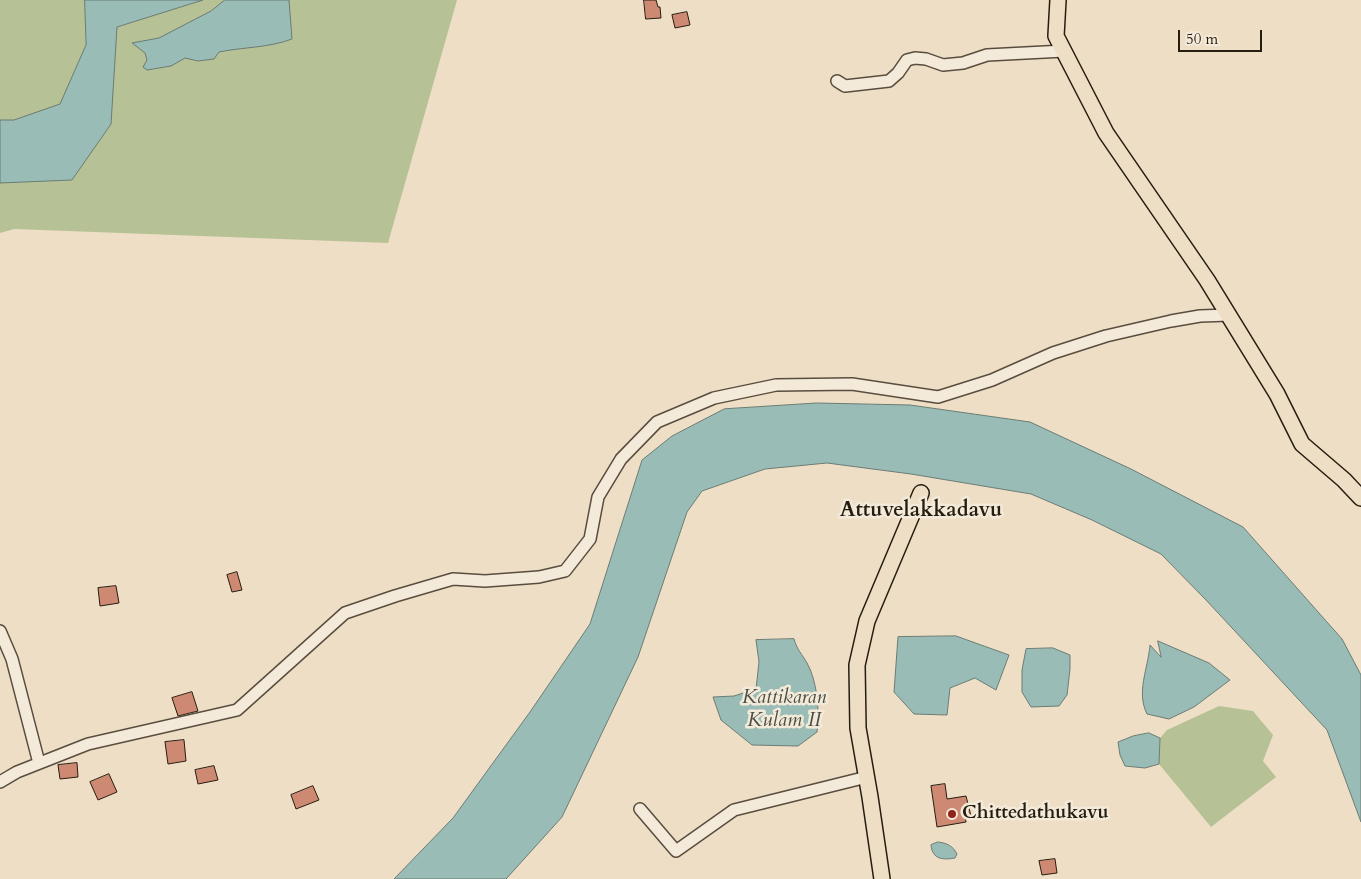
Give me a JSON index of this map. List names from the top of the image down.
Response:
{
  "districts": ["Attuvelakkadavu"],
  "water": ["Kattikaran Kulam II"],
  "places": ["Chittedathukavu"],
  "scale_bar": "50 m"
}
